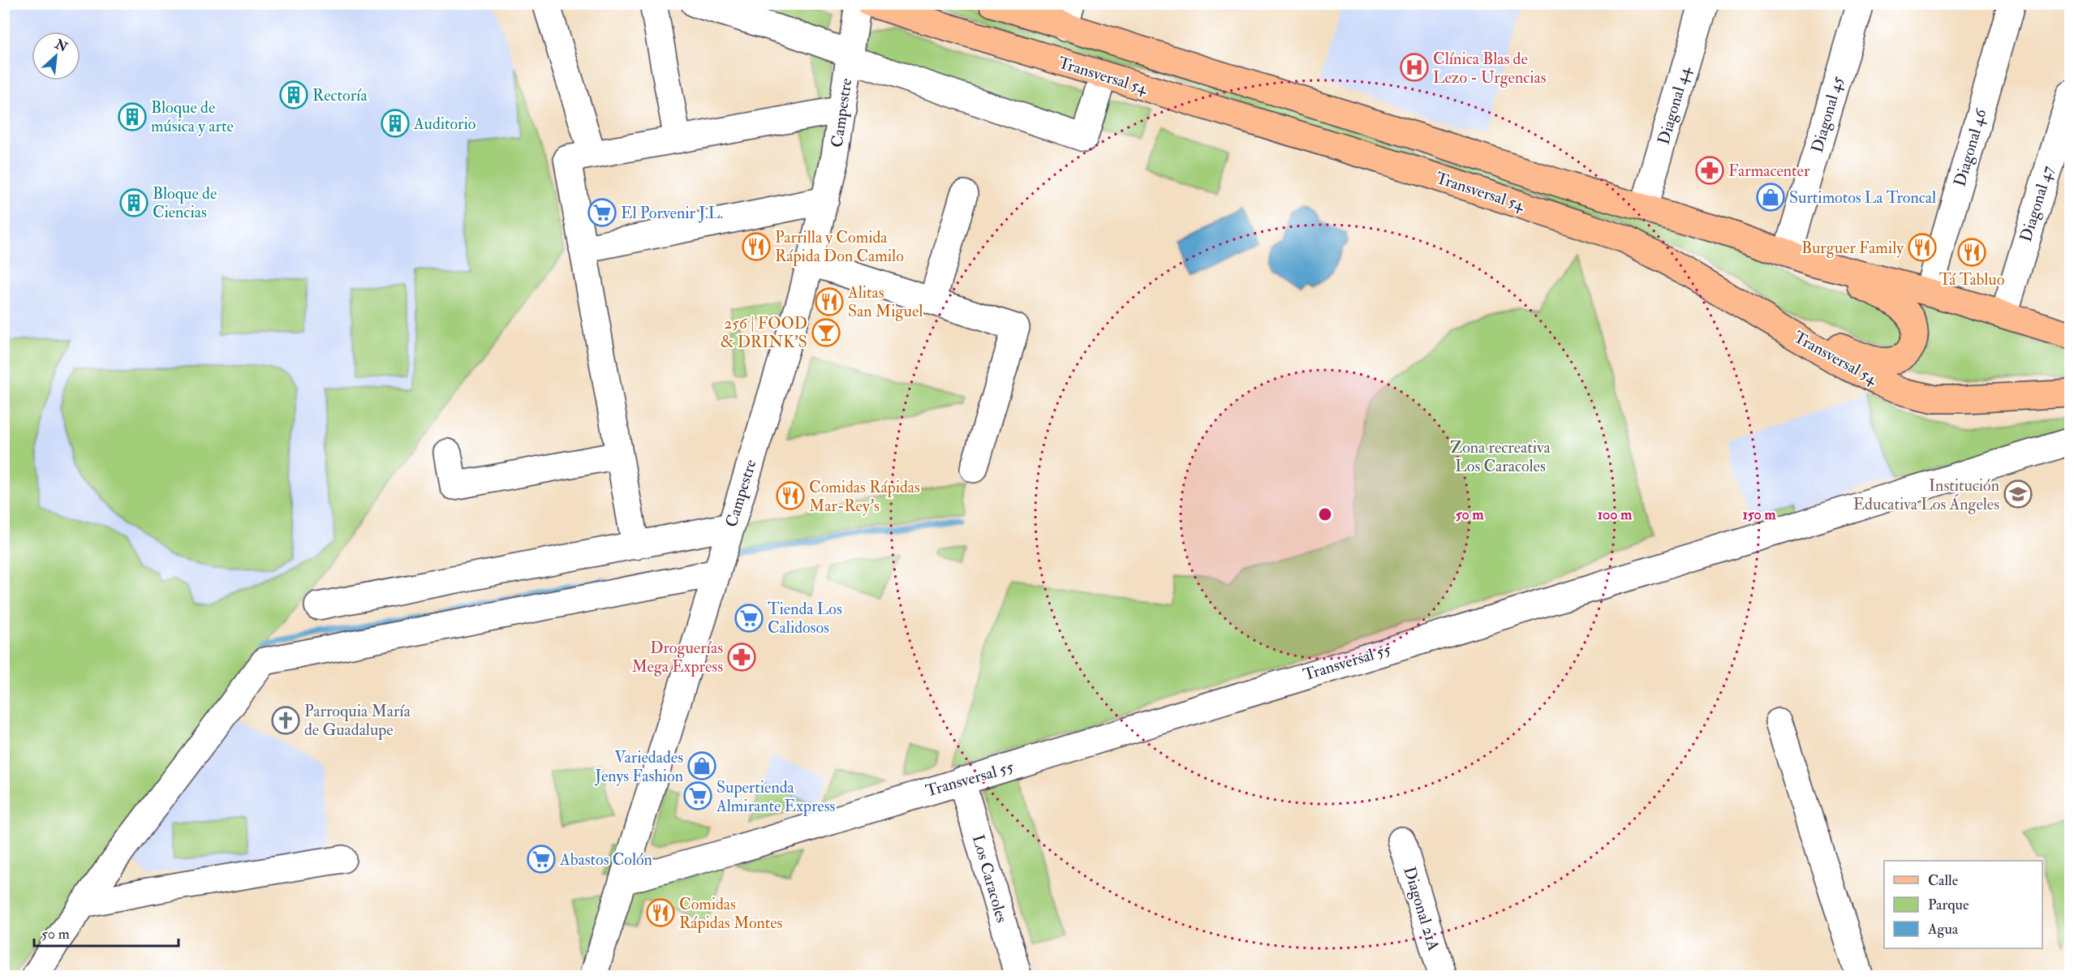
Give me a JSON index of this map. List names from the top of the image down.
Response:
{
  "streets": {
    "main road": ["Transversal 54"],
    "street": [
      "Diagonal 44",
      "Campestre",
      "Diagonal 45",
      "Diagonal 46",
      "Diagonal 47",
      "Transversal 55",
      "Los Caracoles",
      "Diagonal 21A"
    ]
  },
  "crossings": [
    ["Transversal 54", "Diagonal 44"],
    ["Transversal 54", "Diagonal 45"],
    ["Transversal 54", "Diagonal 46"],
    ["Transversal 54", "Diagonal 47"],
    ["Campestre", "Transversal 55"],
    ["Transversal 55", "Los Caracoles"]
  ],
  "parks": ["Zona recreativa Los Caracoles"],
  "places": {
    "hospital": ["Clínica Blas de Lezo - Urgencias"],
    "building": [
      "Rectoría",
      "Bloque de música y arte",
      "Auditorio",
      "Bloque de Ciencias"
    ],
    "pharmacy": ["Farmacenter", "Droguerías Mega Express"],
    "shop": ["Surtimotos La Troncal", "Variedades Jenys Fashion"],
    "supermarket": [
      "El Porvenir J.L.",
      "Tienda Los Calidosos",
      "Supertienda Almirante Express",
      "Abastos Colón"
    ],
    "restaurant": [
      "Parrilla y Comida Rápida Don Camilo",
      "Burguer Family",
      "Tá Tabluo",
      "Alitas San Miguel",
      "Comidas Rápidas Mar-Rey's",
      "Comidas Rápidas Montes"
    ],
    "bar": ["256 | FOOD & DRINK'S"],
    "school or university": ["Institución Educativa Los Ángeles"],
    "church": ["Parroquia María de Guadalupe"]
  },
  "legend": ["Calle", "Parque", "Agua"],
  "scale_bar": "50 m",
  "north": "top right",
  "rings": ["50 m", "100 m", "150 m"]
}
